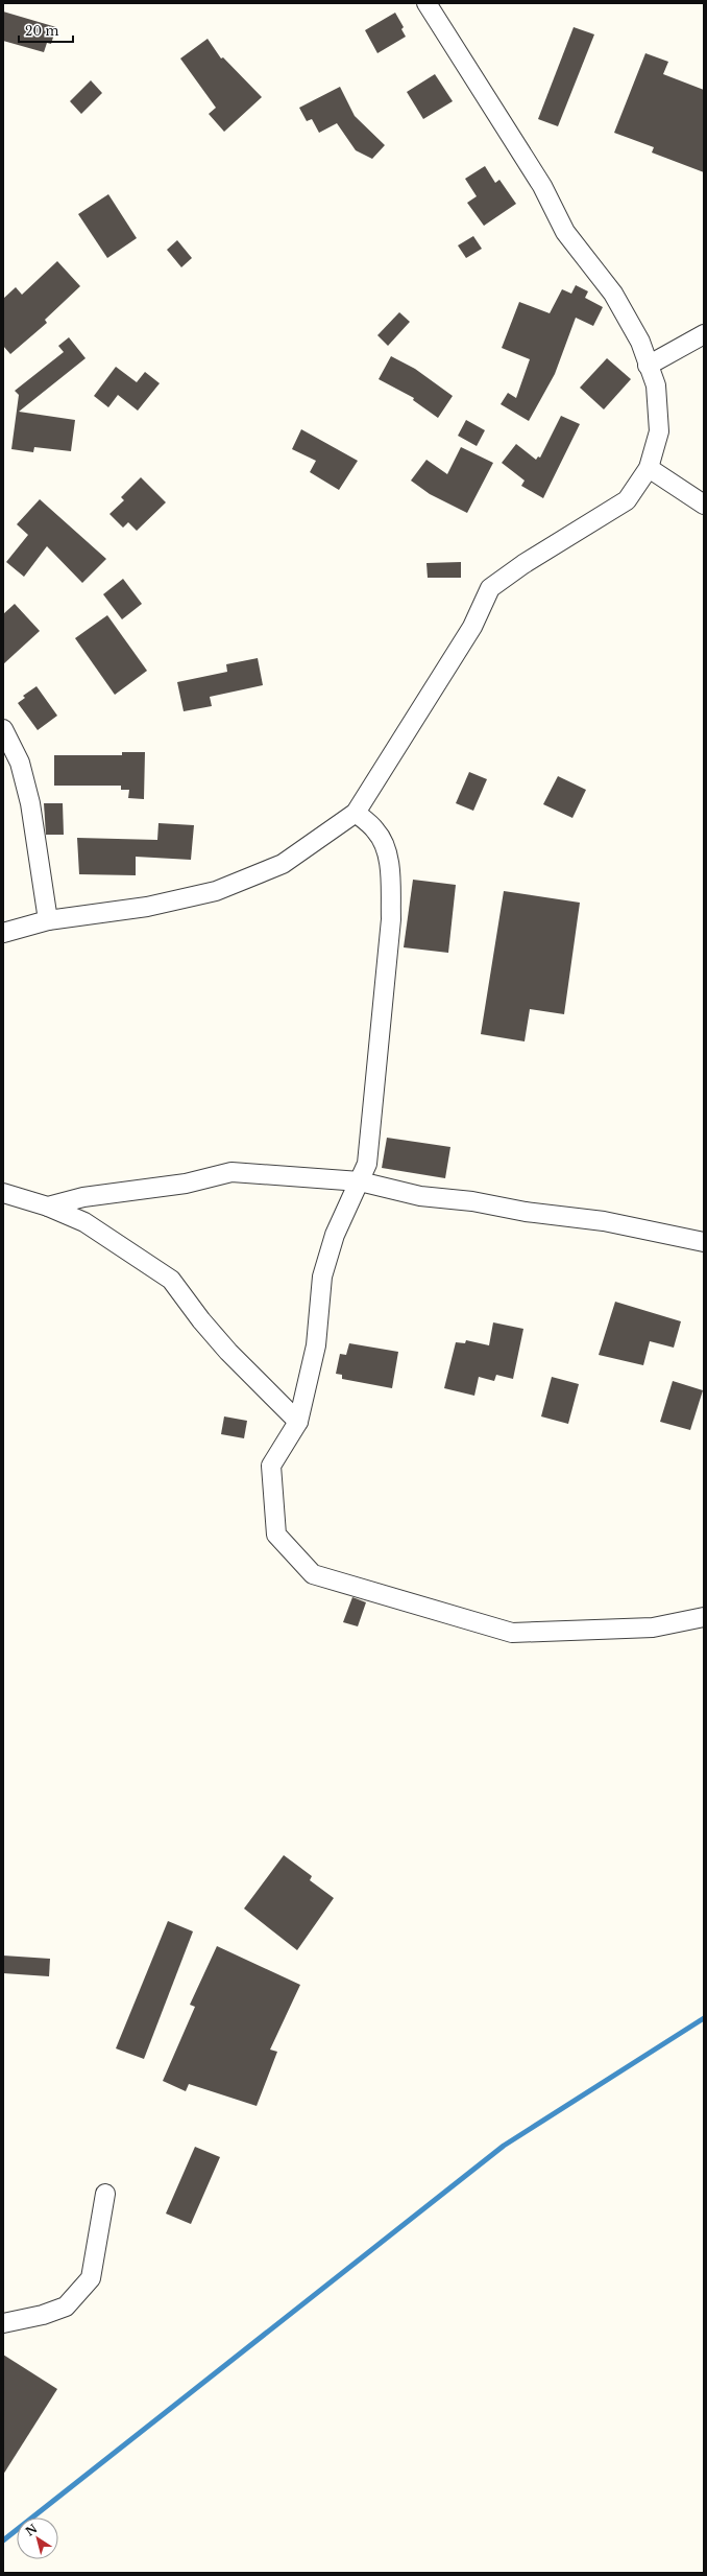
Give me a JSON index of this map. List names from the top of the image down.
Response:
{
  "scale_bar": "20 m",
  "north": "top left"
}
